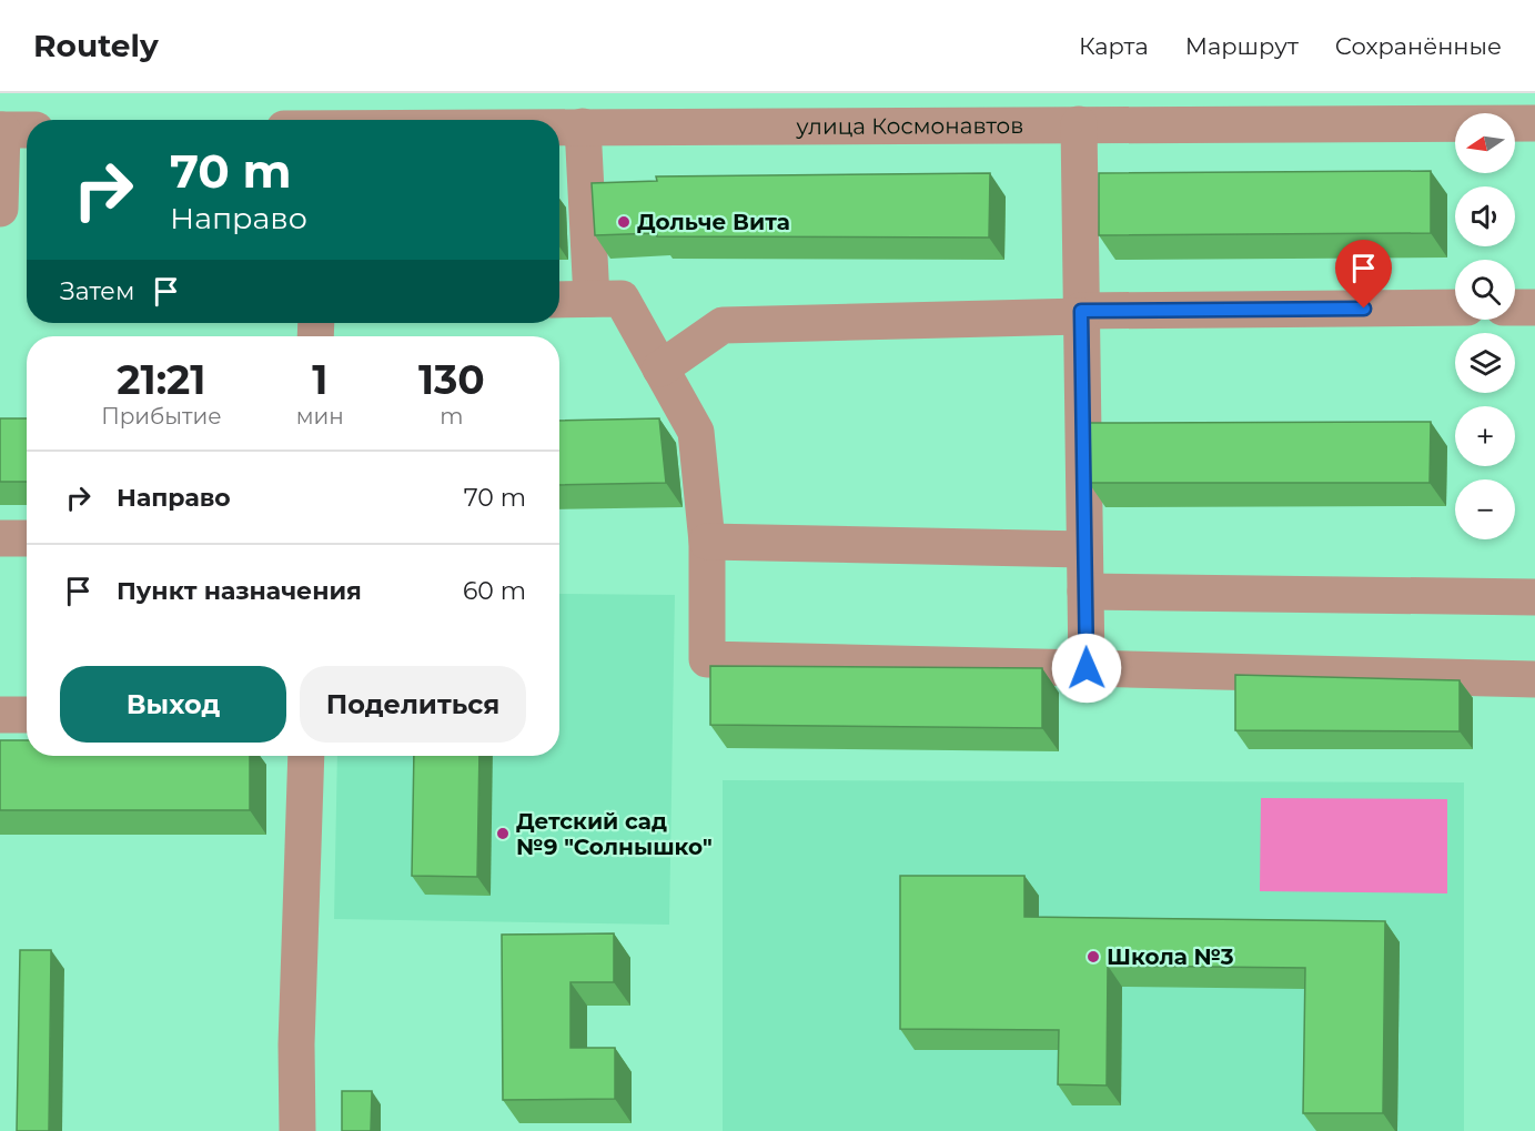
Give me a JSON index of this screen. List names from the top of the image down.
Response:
{
  "streets": {
    "street": ["улица Космонавтов"]
  },
  "places": ["Дольче Вита", "Детский сад №9 \"Солнышко\"", "Школа №3"],
  "north": "left",
  "page": {
    "header": "Routely",
    "nav": ["Карта", "Маршрут", "Сохранённые"],
    "map_buttons": ["+", "−"],
    "turn": ["70 m", "Направо"],
    "then": "Затем",
    "eta": [
      "21:21",
      "Прибытие",
      "1",
      "мин",
      "130",
      "m"
    ],
    "list": [
      {
        "name": "Направо",
        "value": "70 m"
      },
      {
        "name": "Пункт назначения",
        "value": "60 m"
      }
    ],
    "buttons": ["Выход", "Поделиться"]
  }
}
